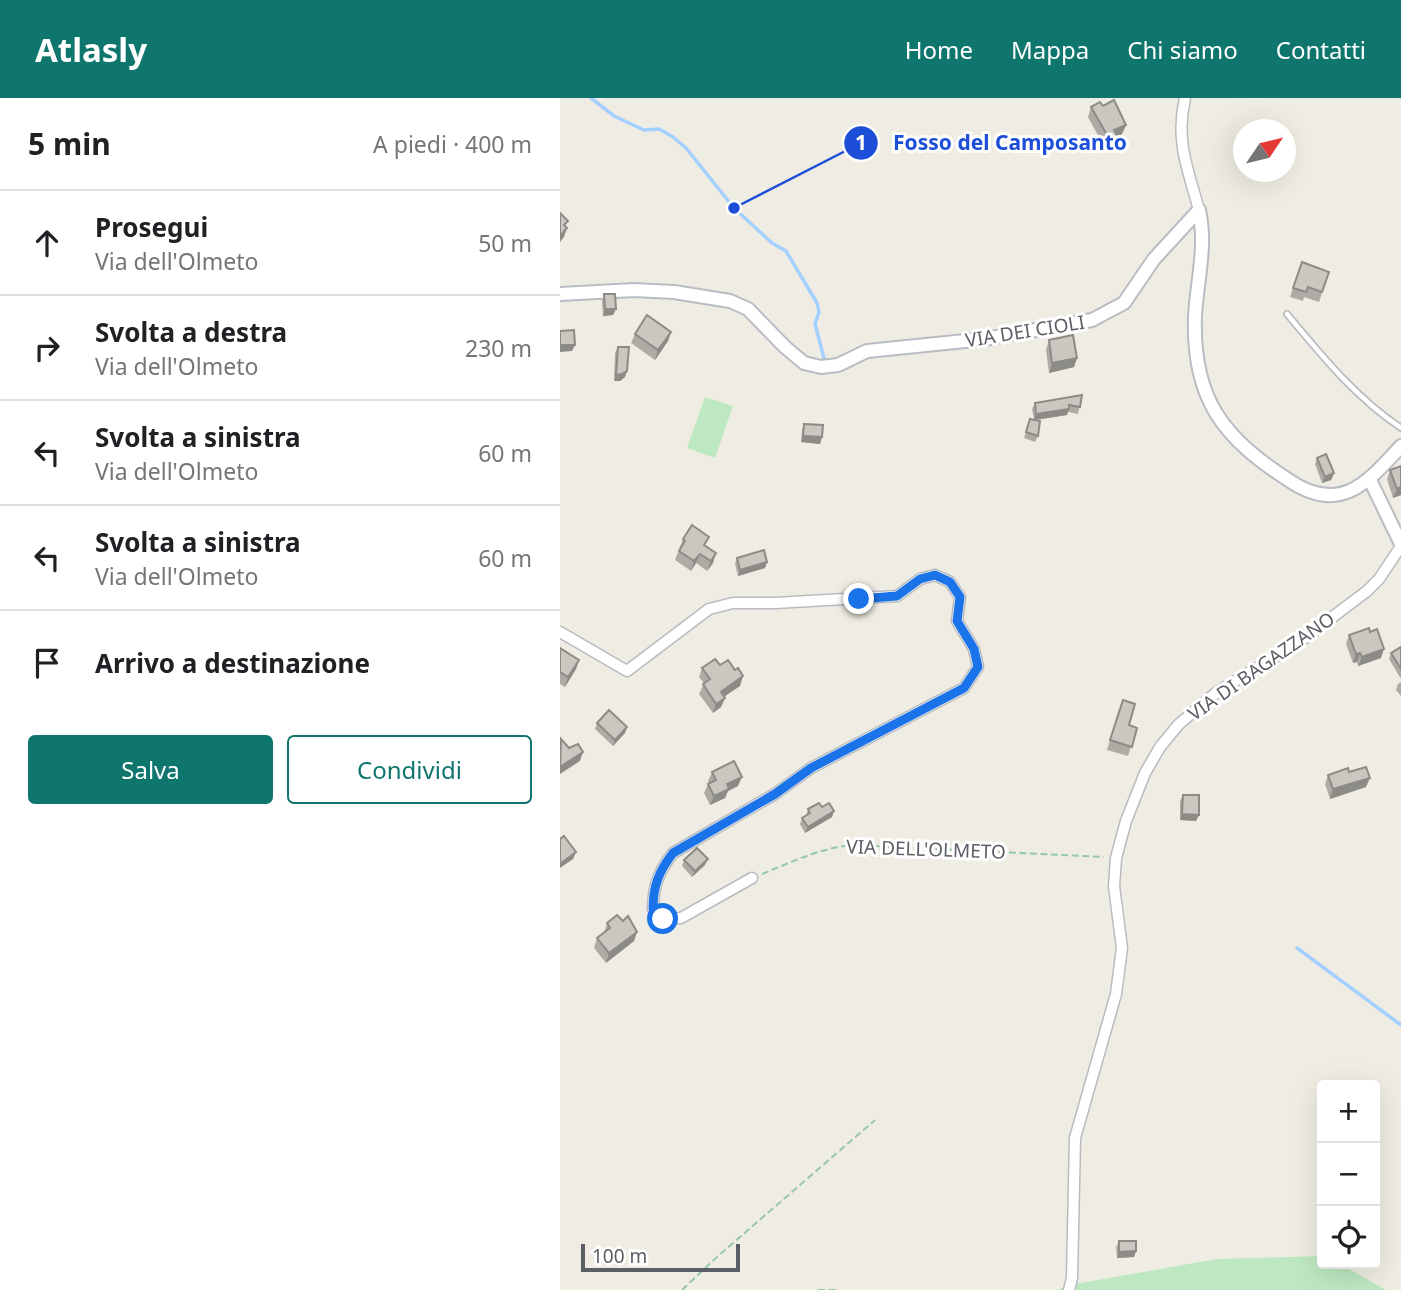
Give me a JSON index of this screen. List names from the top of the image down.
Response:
{
  "streets": {
    "street": ["VIA DEI CIOLI", "VIA DI BAGAZZANO"],
    "path": ["VIA DELL'OLMETO"]
  },
  "crossings": [
    ["VIA DI BAGAZZANO", "VIA DELL'OLMETO"]
  ],
  "places": ["Fosso del Camposanto"],
  "scale_bar": "100 m",
  "north": "top right",
  "page": {
    "header": "Atlasly",
    "nav": [
      "Home",
      "Mappa",
      "Chi siamo",
      "Contatti"
    ],
    "heading": ["5 min", "A piedi · 400 m"],
    "list": [
      ["Prosegui", "Via dell'Olmeto", "50 m"],
      ["Svolta a destra", "Via dell'Olmeto", "230 m"],
      ["Svolta a sinistra", "Via dell'Olmeto", "60 m"],
      ["Svolta a sinistra", "Via dell'Olmeto", "60 m"],
      "Arrivo a destinazione"
    ],
    "buttons": ["Salva", "Condividi"],
    "map_buttons": ["+", "−"],
    "scale": "100 m"
  }
}
